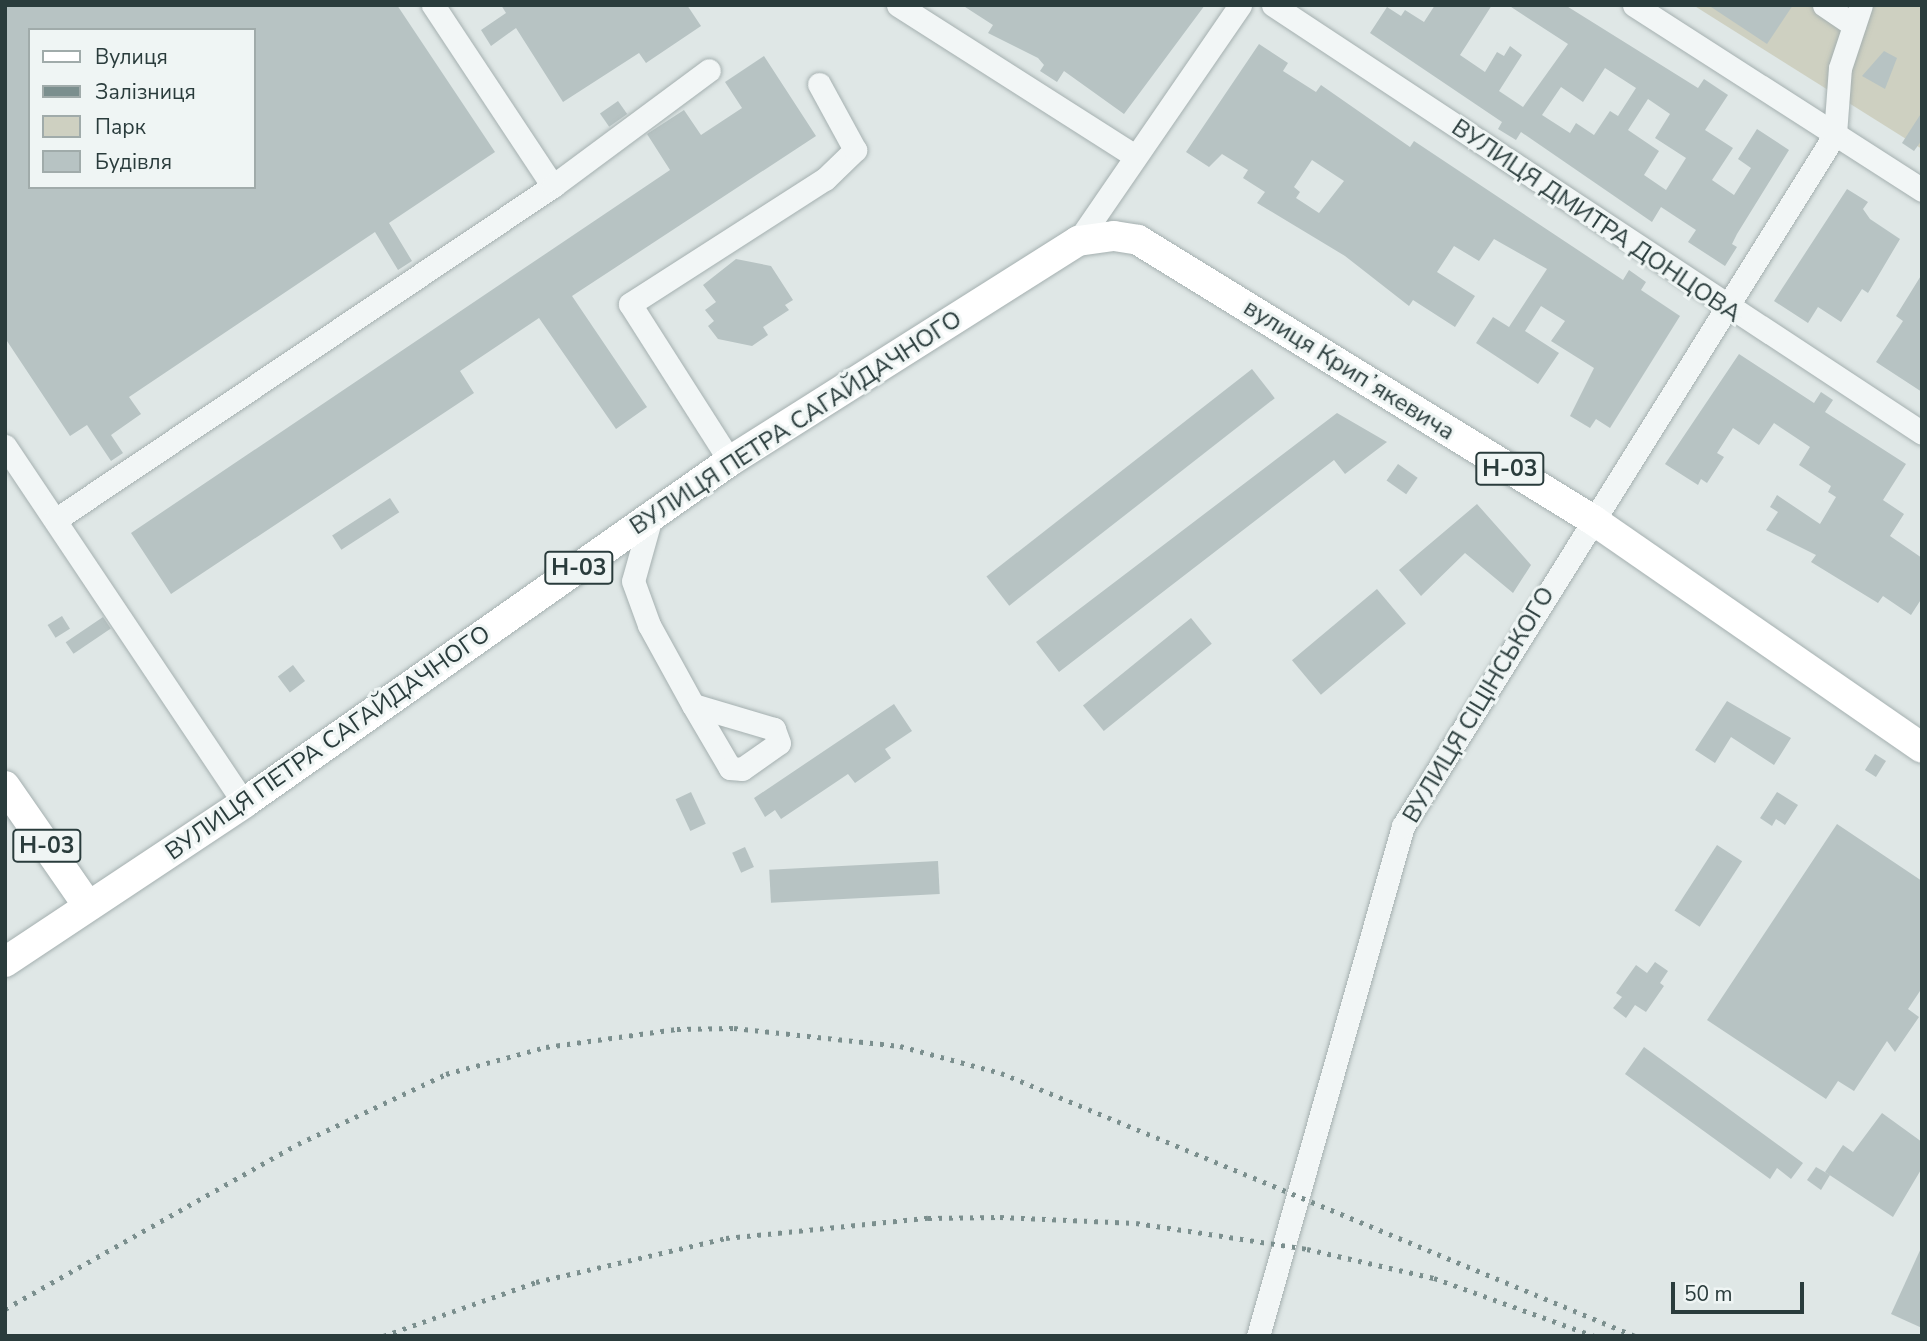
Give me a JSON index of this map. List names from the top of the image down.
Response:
{
  "streets": {
    "main road": ["вулиця Крипʼякевича", "ВУЛИЦЯ ПЕТРА САГАЙДАЧНОГО", "Н-03"],
    "street": ["ВУЛИЦЯ ДМИТРА ДОНЦОВА", "ВУЛИЦЯ СІЦІНСЬКОГО"]
  },
  "crossings": [
    ["ВУЛИЦЯ ДМИТРА ДОНЦОВА", "ВУЛИЦЯ СІЦІНСЬКОГО"],
    ["вулиця Крипʼякевича", "ВУЛИЦЯ ПЕТРА САГАЙДАЧНОГО"],
    ["вулиця Крипʼякевича", "ВУЛИЦЯ СІЦІНСЬКОГО"],
    ["ВУЛИЦЯ ПЕТРА САГАЙДАЧНОГО", "Н-03"]
  ],
  "legend": [
    "Вулиця",
    "Залізниця",
    "Парк",
    "Будівля"
  ],
  "scale_bar": "50 m"
}
